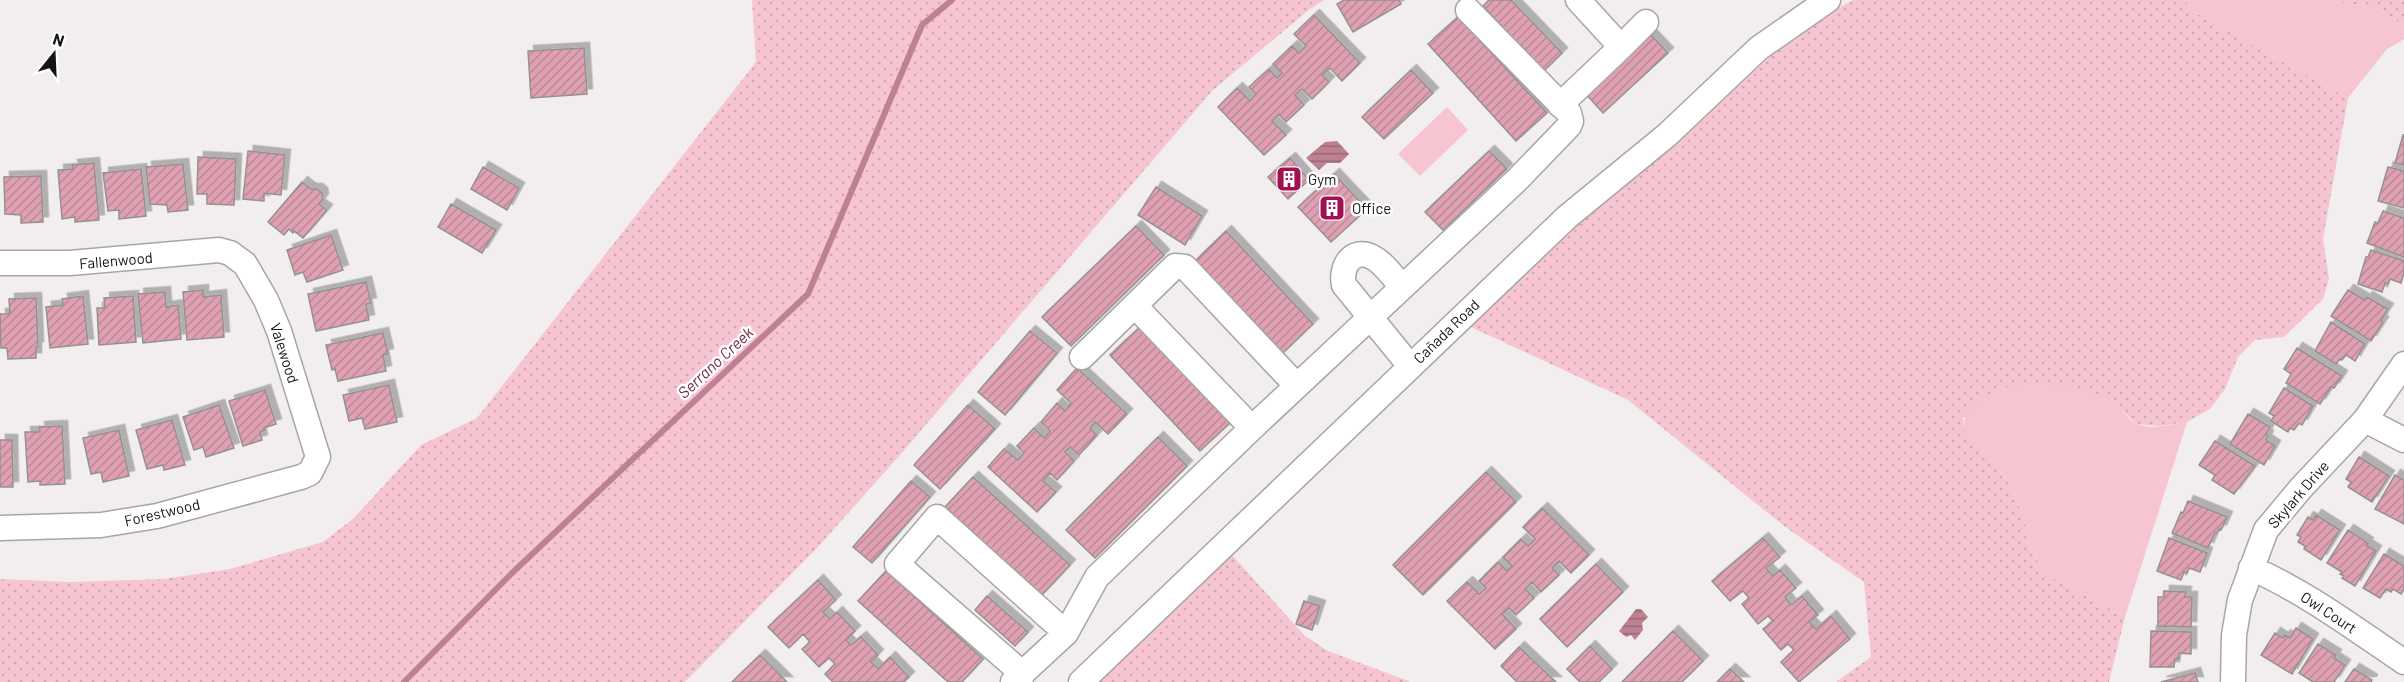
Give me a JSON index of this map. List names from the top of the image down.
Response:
{
  "streets": {
    "street": [
      "Fallenwood",
      "Cañada Road",
      "Valewood",
      "Skylark Drive",
      "Forestwood",
      "Owl Court"
    ]
  },
  "crossings": [
    ["Fallenwood", "Valewood"],
    ["Valewood", "Forestwood"],
    ["Skylark Drive", "Owl Court"]
  ],
  "water": ["Serrano Creek"],
  "places": {
    "building": ["Gym", "Office"]
  },
  "north": "top"
}
